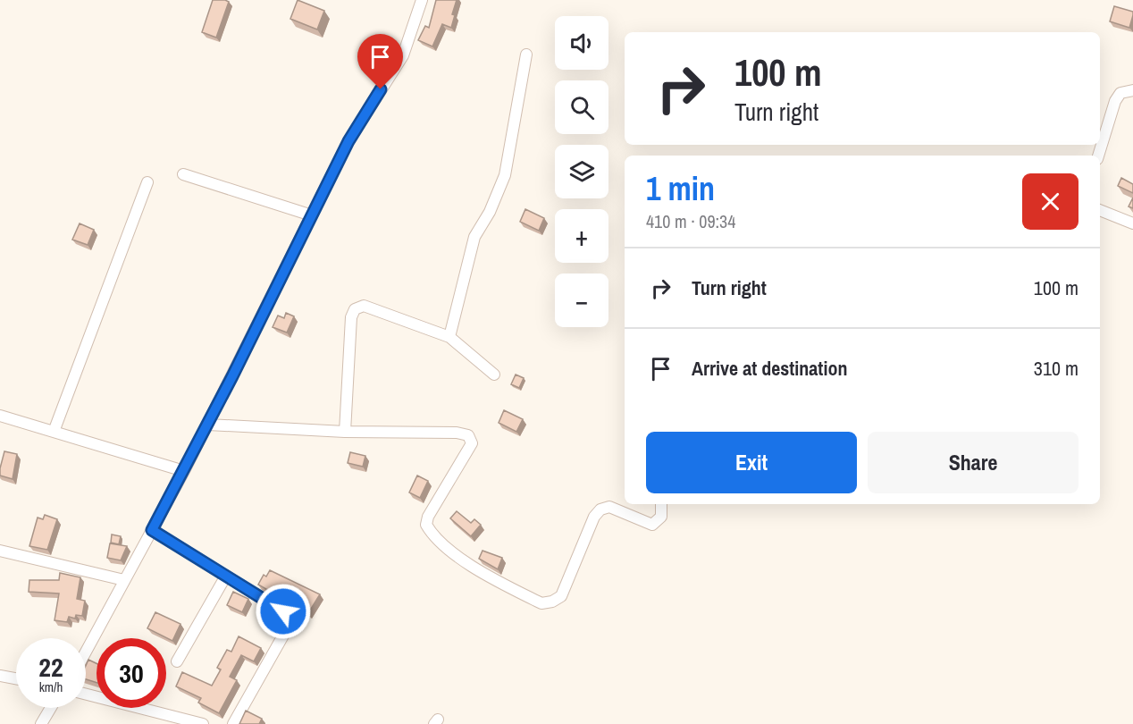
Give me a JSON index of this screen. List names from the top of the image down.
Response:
{
  "page": {
    "map_buttons": ["+", "−"],
    "turn": ["100 m", "Turn right"],
    "heading": ["1 min", "410 m · 09:34"],
    "list": [
      {
        "name": "Turn right",
        "value": "100 m"
      },
      {
        "name": "Arrive at destination",
        "value": "310 m"
      }
    ],
    "buttons": ["Exit", "Share"],
    "speed": "22 km/h",
    "limit": "30"
  }
}
